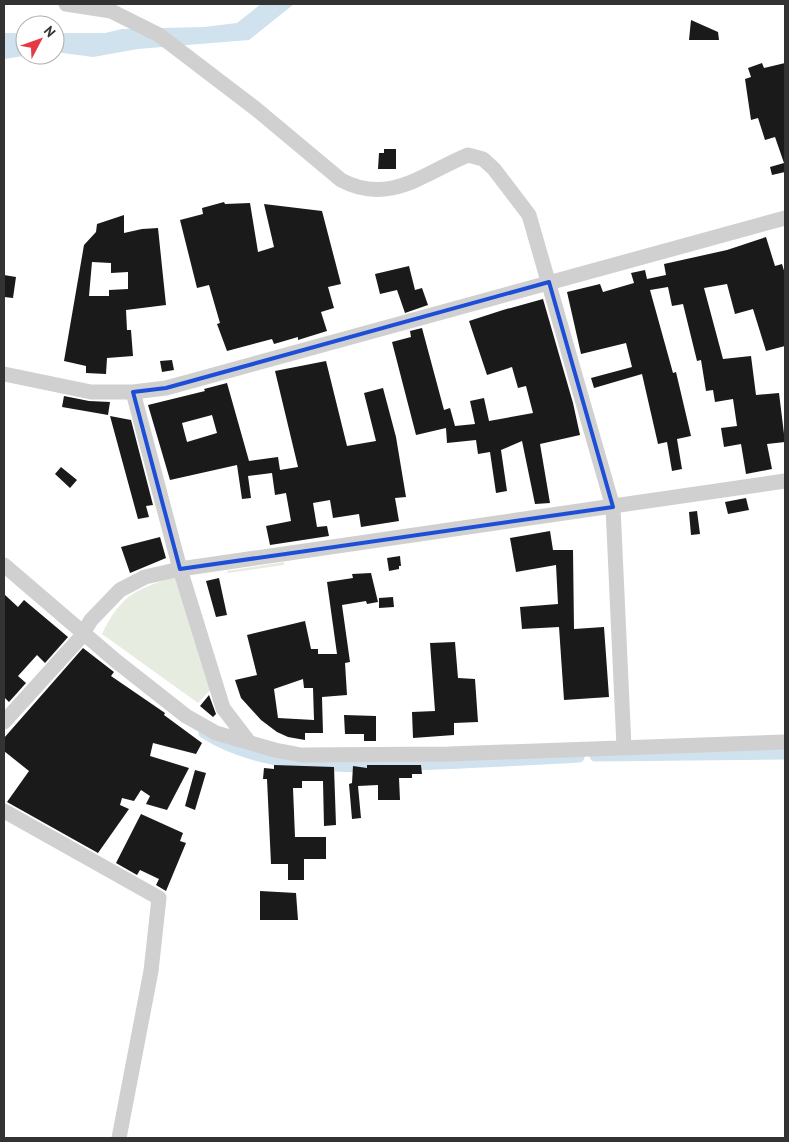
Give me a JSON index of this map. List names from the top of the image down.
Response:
{
  "north": "top right"
}
